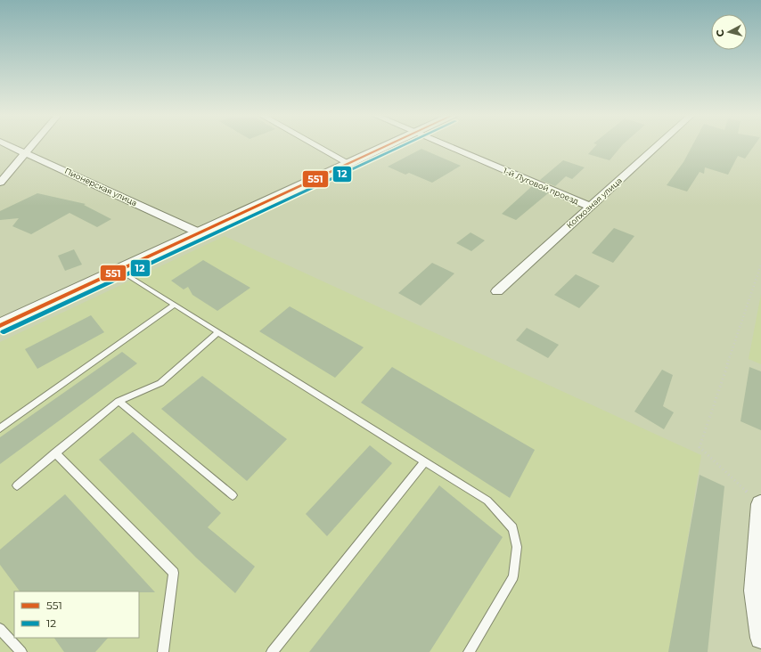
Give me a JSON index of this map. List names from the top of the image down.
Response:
{
  "streets": {
    "street": ["1-й Луговой проезд", "Пионерская улица", "Колхозная улица"]
  },
  "crossings": [
    ["1-й Луговой проезд", "Колхозная улица"]
  ],
  "lines": ["transit line 551", "transit line 12"],
  "legend": ["551", "12"],
  "north": "left"
}
